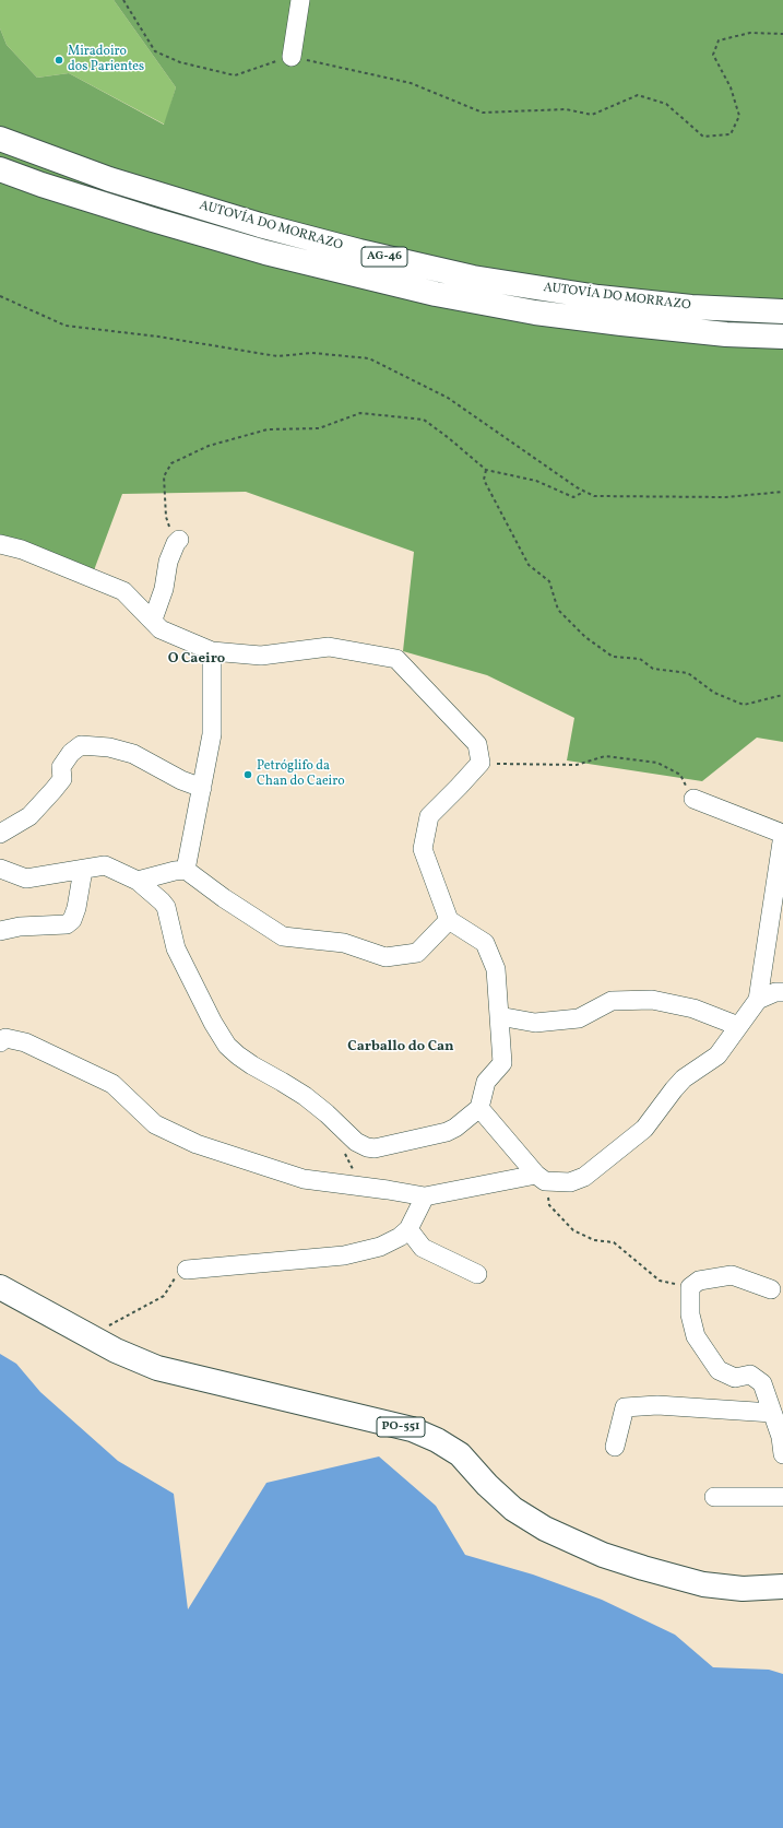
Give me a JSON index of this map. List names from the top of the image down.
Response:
{
  "streets": {
    "main road": ["AUTOVÍA DO MORRAZO", "AG-46", "PO-551"]
  },
  "districts": ["O Caeiro", "Carballo do Can"],
  "places": ["Miradoiro dos Parientes", "Petróglifo da Chan do Caeiro"]
}
